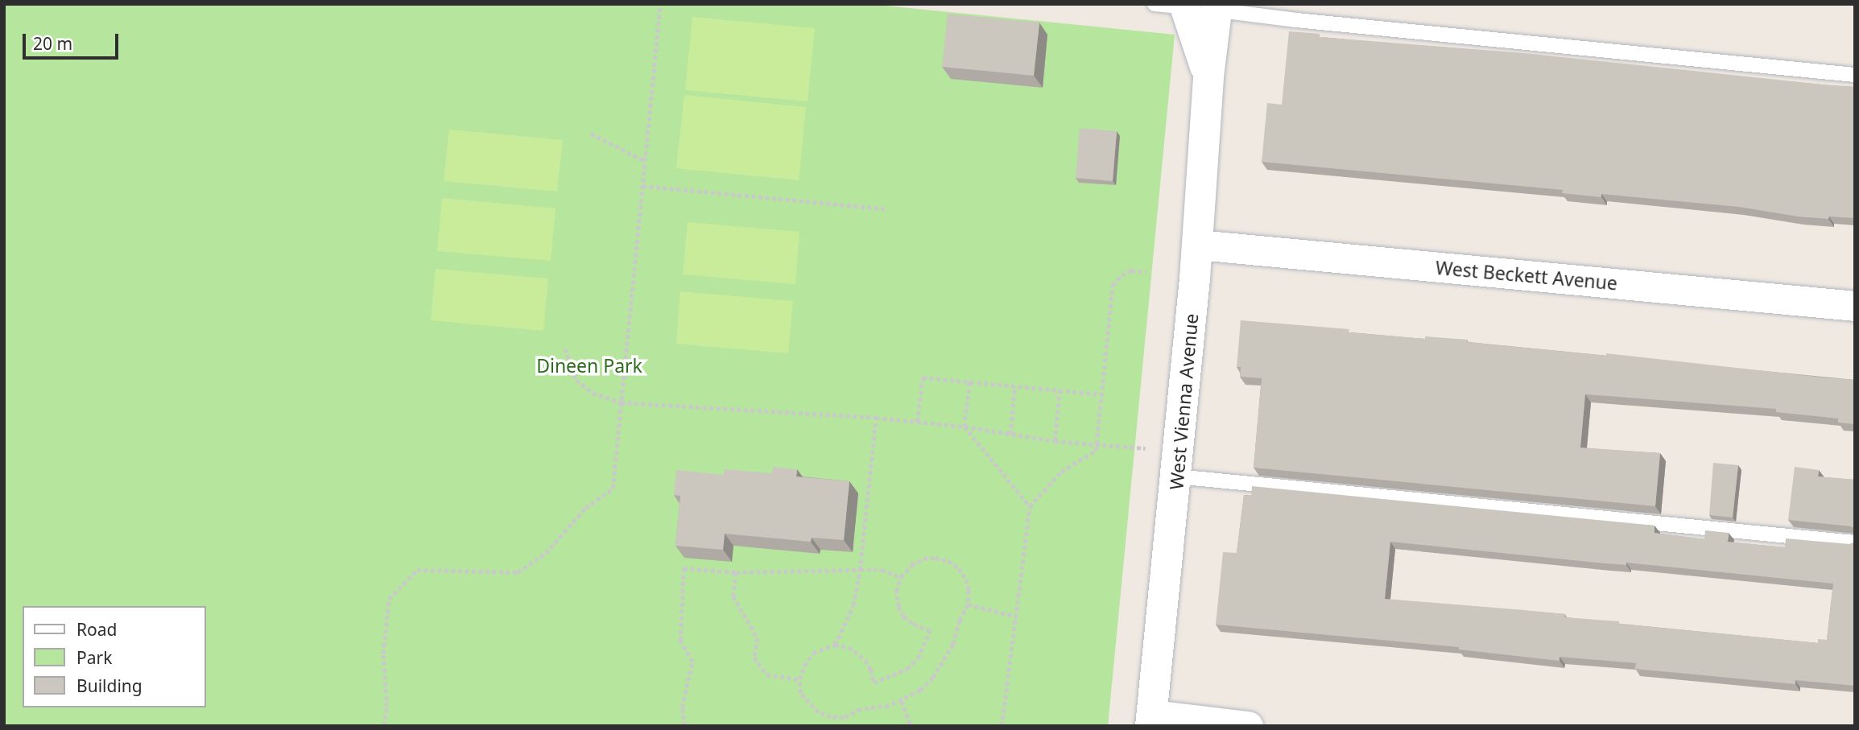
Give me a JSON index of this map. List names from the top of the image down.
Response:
{
  "streets": {
    "street": ["West Beckett Avenue", "West Vienna Avenue"]
  },
  "crossings": [
    ["West Beckett Avenue", "West Vienna Avenue"]
  ],
  "parks": ["Dineen Park"],
  "legend": ["Road", "Park", "Building"],
  "scale_bar": "20 m"
}
